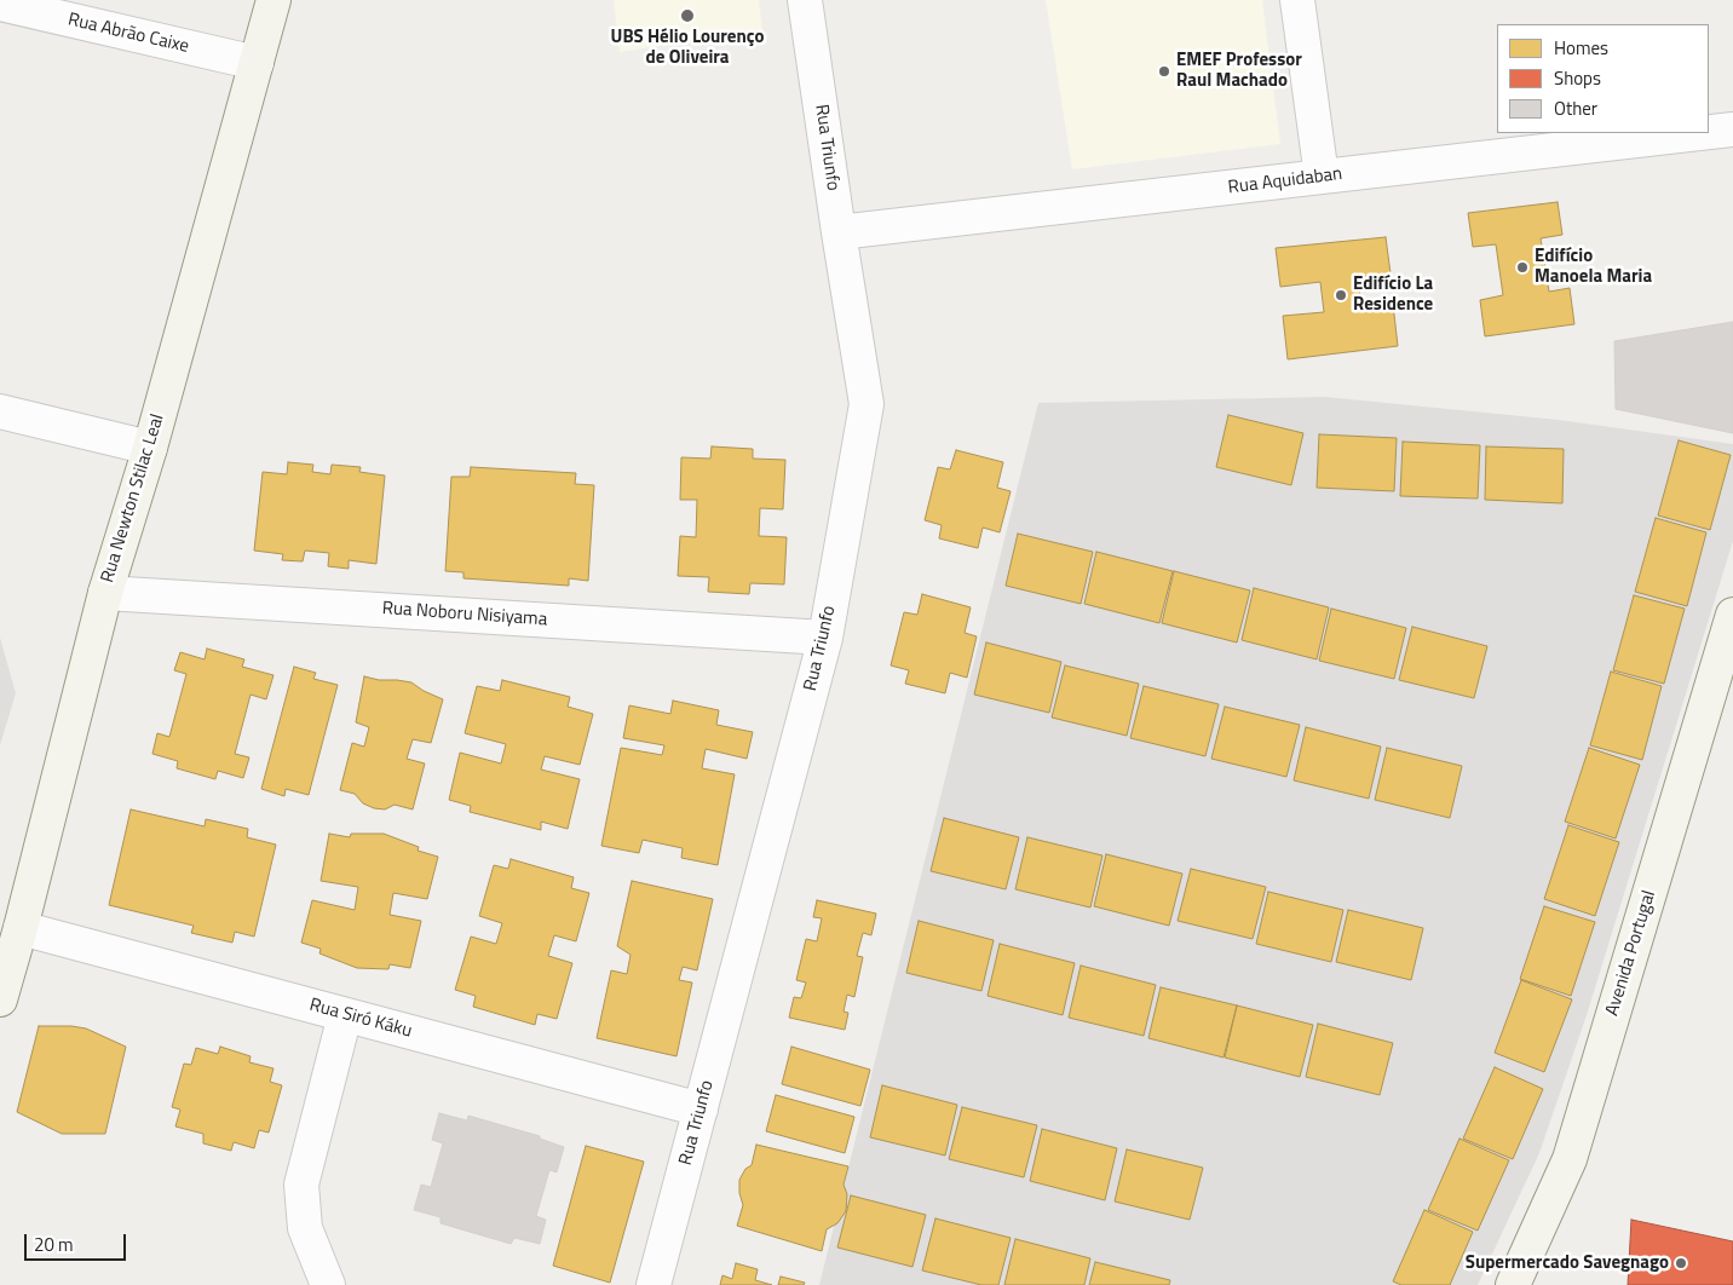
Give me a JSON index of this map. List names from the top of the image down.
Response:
{
  "streets": {
    "street": [
      "Rua Abrão Caixe",
      "Rua Triunfo",
      "Rua Aquidaban",
      "Rua Newton Stilac Leal",
      "Rua Noboru Nisiyama",
      "Avenida Portugal",
      "Rua Siró Káku"
    ]
  },
  "crossings": [
    ["Rua Abrão Caixe", "Rua Newton Stilac Leal"],
    ["Rua Triunfo", "Rua Aquidaban"],
    ["Rua Triunfo", "Rua Noboru Nisiyama"],
    ["Rua Triunfo", "Rua Siró Káku"],
    ["Rua Newton Stilac Leal", "Rua Noboru Nisiyama"],
    ["Rua Newton Stilac Leal", "Rua Siró Káku"]
  ],
  "places": [
    "UBS Hélio Lourenço de Oliveira",
    "EMEF Professor Raul Machado",
    "Edifício Manoela Maria",
    "Edifício La Residence",
    "Supermercado Savegnago"
  ],
  "legend": ["Homes", "Shops", "Other"],
  "scale_bar": "20 m"
}
